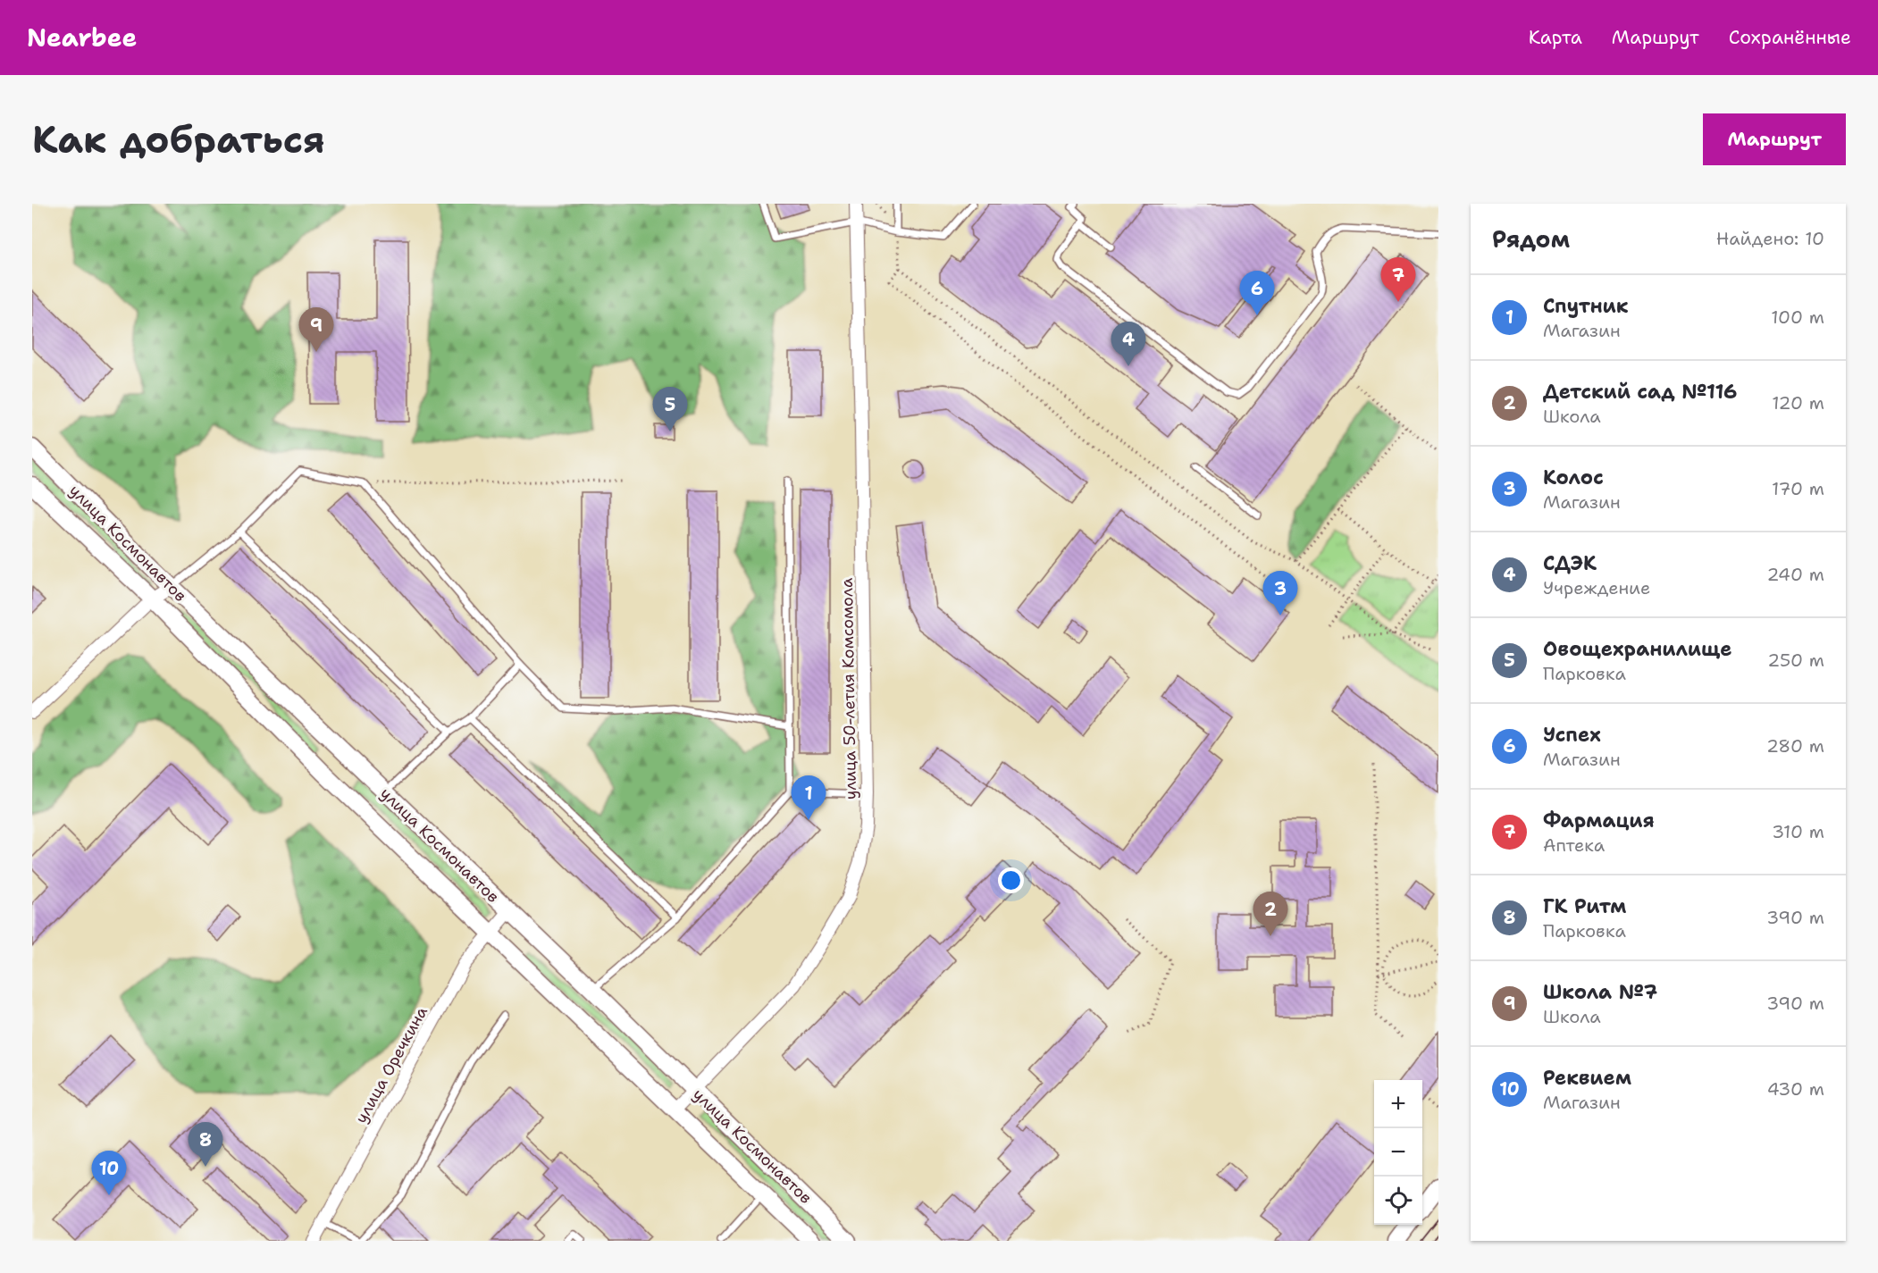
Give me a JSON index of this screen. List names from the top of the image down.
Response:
{
  "streets": {
    "street": ["улица Космонавтов", "улица 50-летия Комсомола", "улица Оречкина"]
  },
  "crossings": [
    ["улица Космонавтов", "улица 50-летия Комсомола"],
    ["улица Космонавтов", "улица Оречкина"]
  ],
  "page": {
    "header": "Nearbee",
    "nav": ["Карта", "Маршрут", "Сохранённые"],
    "buttons": "Маршрут",
    "title": "Как добраться",
    "heading": ["Рядом", "Найдено: 10"],
    "pins": [
      "7",
      "6",
      "9",
      "4",
      "5",
      "3",
      "1",
      "2",
      "8",
      "10"
    ],
    "list": [
      {
        "mark": "1",
        "name": "Спутник",
        "note": "Магазин",
        "value": "100 m"
      },
      {
        "mark": "2",
        "name": "Детский сад №116",
        "note": "Школа",
        "value": "120 m"
      },
      {
        "mark": "3",
        "name": "Колос",
        "note": "Магазин",
        "value": "170 m"
      },
      {
        "mark": "4",
        "name": "СДЭК",
        "note": "Учреждение",
        "value": "240 m"
      },
      {
        "mark": "5",
        "name": "Овощехранилище",
        "note": "Парковка",
        "value": "250 m"
      },
      {
        "mark": "6",
        "name": "Успех",
        "note": "Магазин",
        "value": "280 m"
      },
      {
        "mark": "7",
        "name": "Фармация",
        "note": "Аптека",
        "value": "310 m"
      },
      {
        "mark": "8",
        "name": "ГК Ритм",
        "note": "Парковка",
        "value": "390 m"
      },
      {
        "mark": "9",
        "name": "Школа №7",
        "note": "Школа",
        "value": "390 m"
      },
      {
        "mark": "10",
        "name": "Реквием",
        "note": "Магазин",
        "value": "430 m"
      }
    ],
    "map_buttons": ["+", "−"]
  }
}
